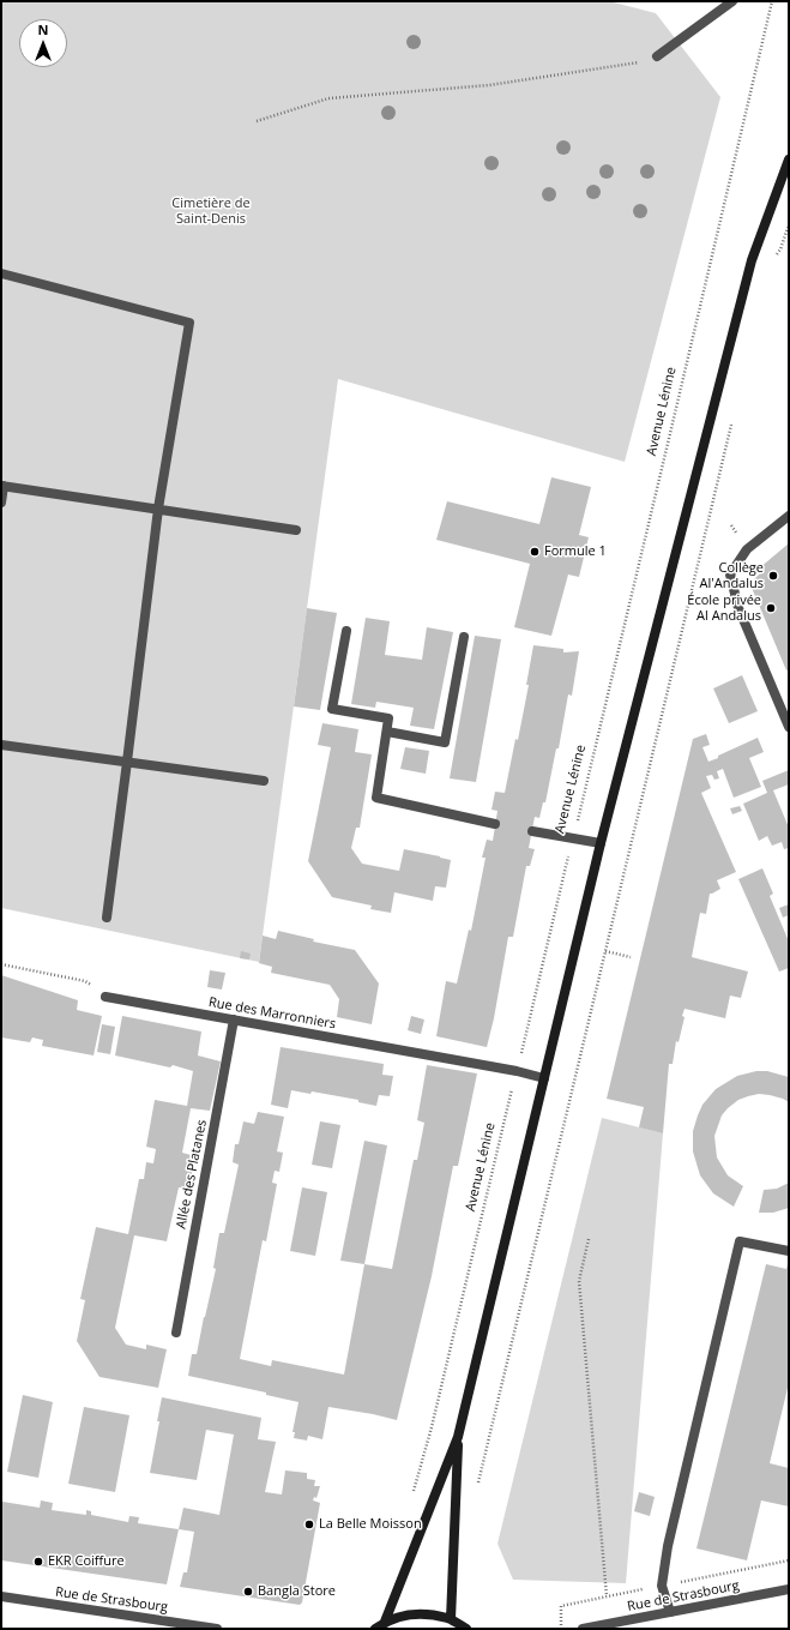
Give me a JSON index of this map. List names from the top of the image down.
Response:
{
  "streets": {
    "street": ["Rue des Marronniers", "Allée des Platanes", "Rue de Strasbourg"],
    "path": ["Avenue Lénine"]
  },
  "crossings": [
    ["Avenue Lénine", "Rue des Marronniers"],
    ["Rue des Marronniers", "Allée des Platanes"]
  ],
  "parks": ["Cimetière de Saint-Denis"],
  "places": [
    "Formule 1",
    "Collège Al'Andalus",
    "École privée Al Andalus",
    "La Belle Moisson",
    "EKR Coiffure",
    "Bangla Store"
  ],
  "north": "top"
}
